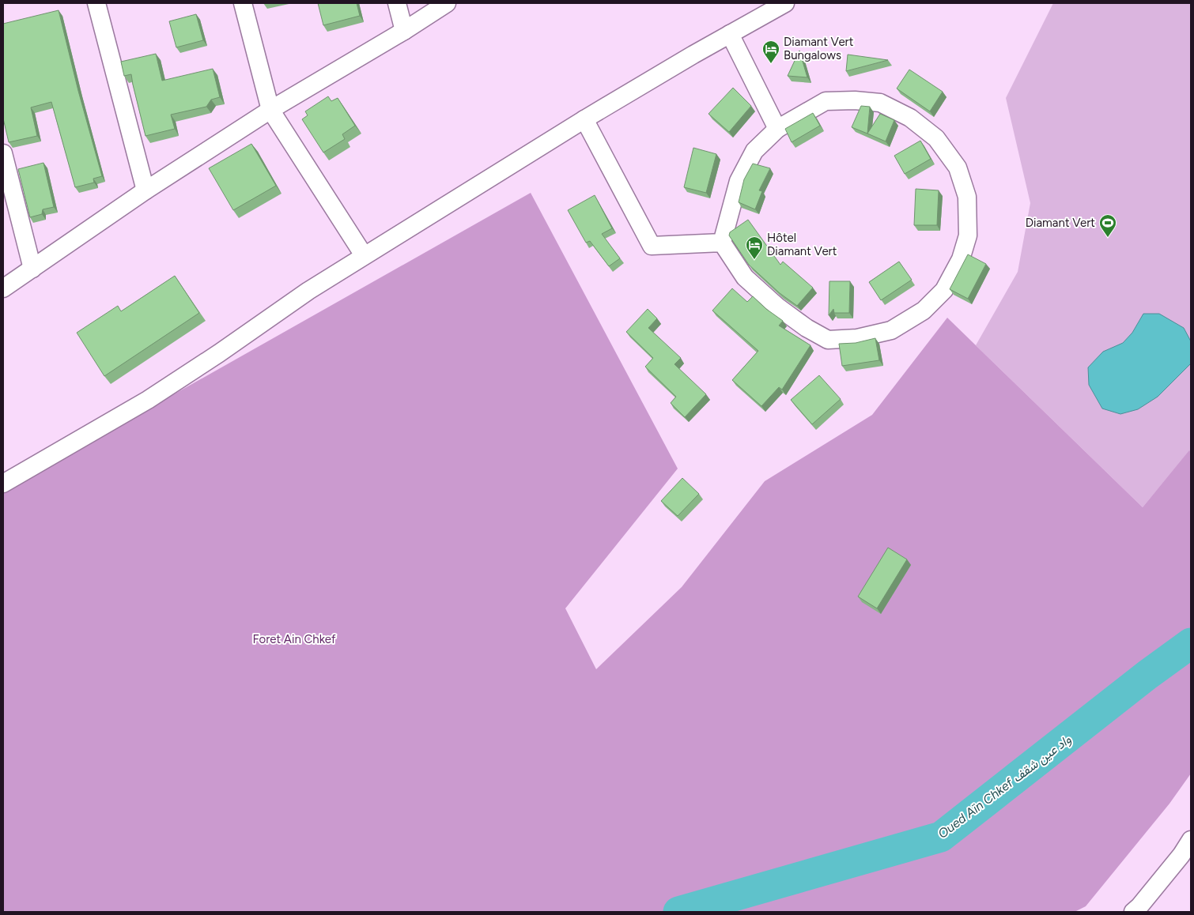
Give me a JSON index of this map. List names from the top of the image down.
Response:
{
  "water": ["Oued Aïn Chkef واد عين شقف"],
  "parks": ["Foret Ain Chkef"],
  "places": {
    "hotel": ["Diamant Vert Bungalows", "Hôtel Diamant Vert"],
    "sports": ["Diamant Vert"]
  }
}
